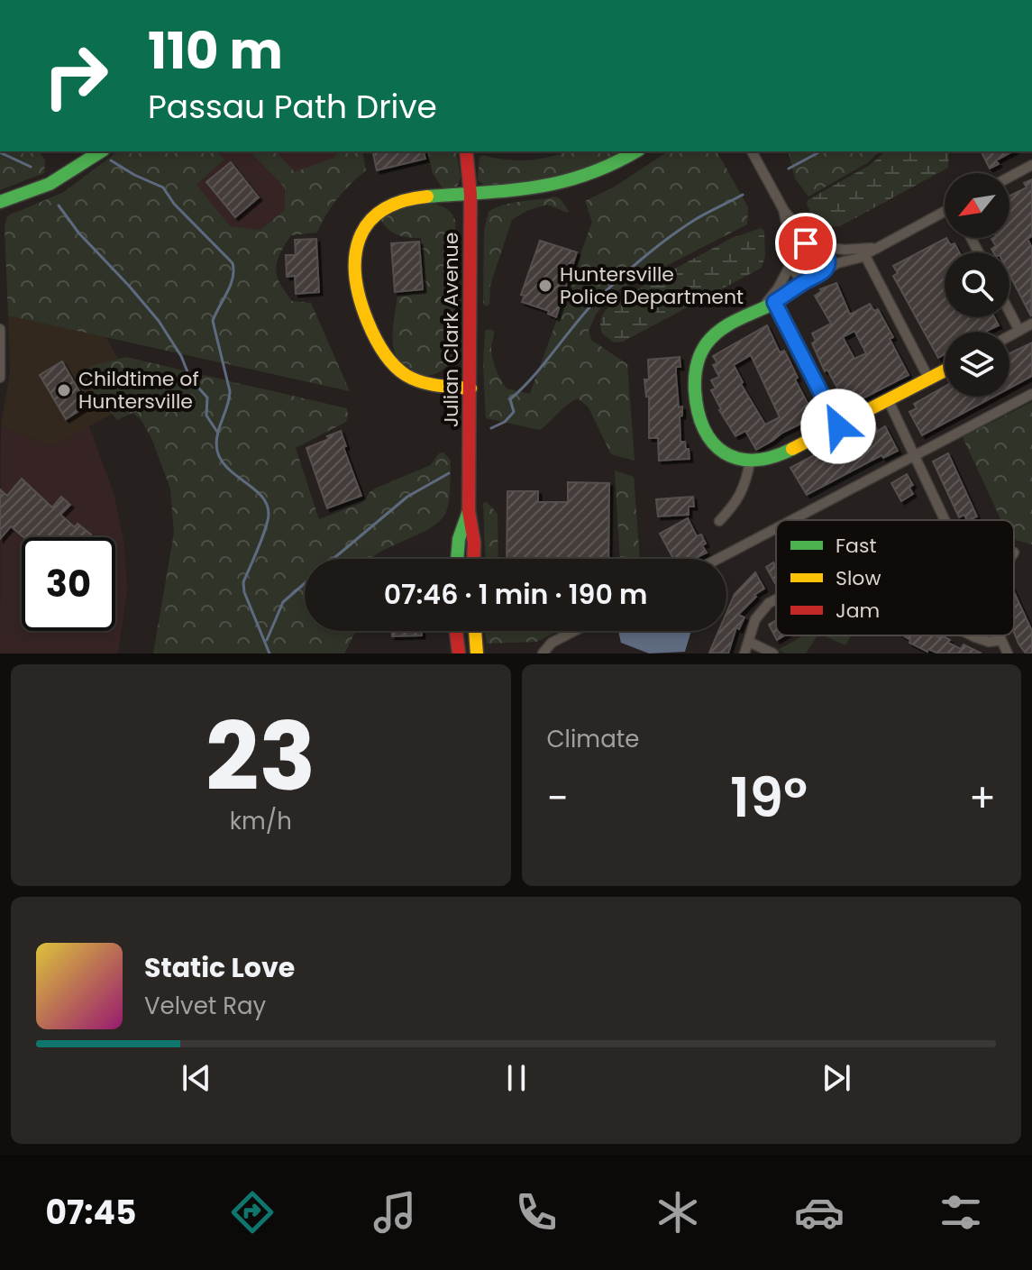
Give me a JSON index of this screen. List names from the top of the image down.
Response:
{
  "streets": {
    "street": ["Julian Clark Avenue"]
  },
  "places": ["Huntersville Police Department", "Childtime of Huntersville"],
  "legend": ["Fast", "Slow", "Jam"],
  "north": "bottom left",
  "page": {
    "turn": ["110 m", "Passau Path Drive"],
    "limit": "30",
    "trip": "07:46 · 1 min · 190 m",
    "tile": [
      ["23", "km/h"],
      "Climate"
    ],
    "heat": ["−", "19°", "+"],
    "song": ["Static Love", "Velvet Ray"],
    "tabs": "07:45"
  }
}
